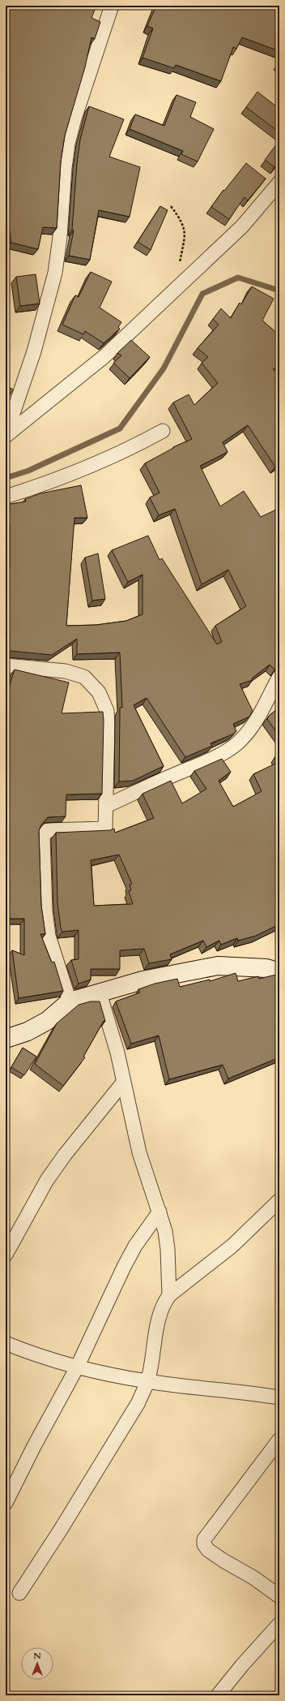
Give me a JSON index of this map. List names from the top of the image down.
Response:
{
  "north": "top"
}
